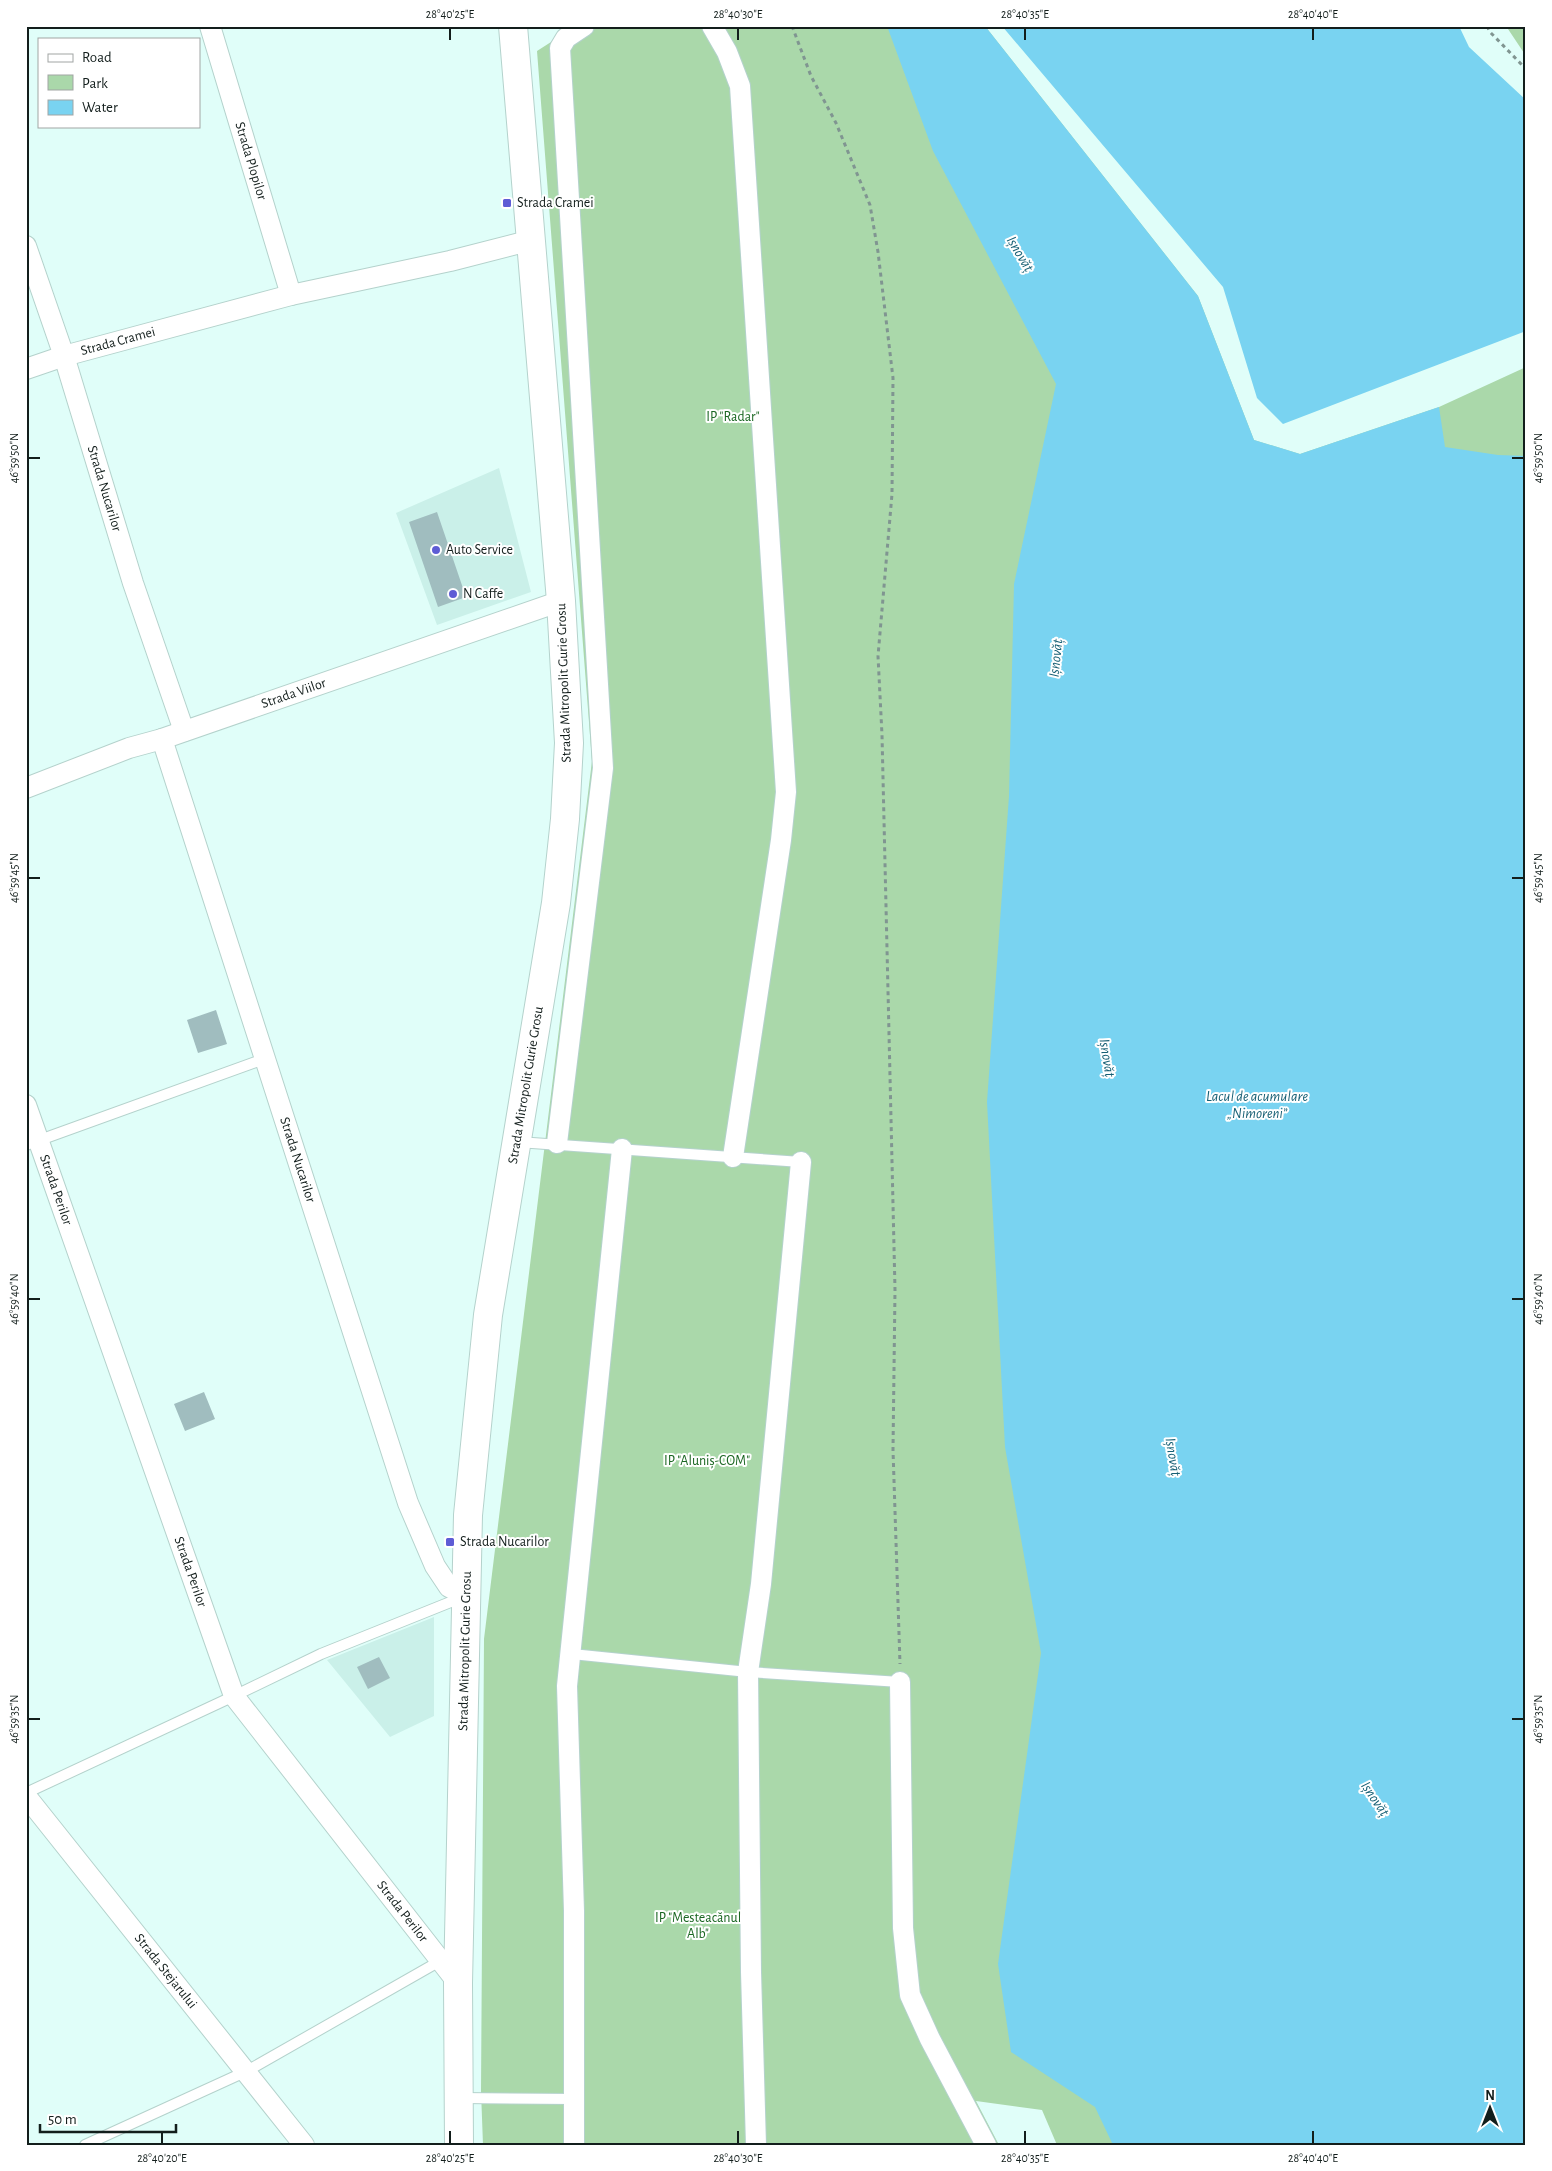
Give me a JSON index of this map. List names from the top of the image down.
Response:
{
  "streets": {
    "main road": ["Strada Mitropolit Gurie Grosu"],
    "street": [
      "Strada Plopilor",
      "Strada Cramei",
      "Strada Nucarilor",
      "Strada Viilor",
      "Strada Perilor",
      "Strada Stejarului"
    ]
  },
  "crossings": [
    ["Strada Plopilor", "Strada Cramei"],
    ["Strada Cramei", "Strada Nucarilor"],
    ["Strada Cramei", "Strada Mitropolit Gurie Grosu"],
    ["Strada Nucarilor", "Strada Mitropolit Gurie Grosu"],
    ["Strada Nucarilor", "Strada Viilor"],
    ["Strada Mitropolit Gurie Grosu", "Strada Viilor"],
    ["Strada Mitropolit Gurie Grosu", "Strada Perilor"]
  ],
  "water": ["Ișnovăț", "Lacul de acumulare „Nimoreni”"],
  "parks": ["IP \"Radar\"", "IP \"Aluniș-COM\"", "IP \"Mesteacănul Alb\""],
  "places": {
    "transit": ["Strada Cramei", "Strada Nucarilor"],
    "other": ["Auto Service", "N Caffe"]
  },
  "legend": ["Road", "Park", "Water"],
  "scale_bar": "50 m",
  "north": "top",
  "coordinates": [
    "28°40'25\"E",
    "28°40'30\"E",
    "28°40'35\"E",
    "28°40'40\"E",
    "46°59'50\"N",
    "46°59'45\"N",
    "46°59'40\"N",
    "46°59'35\"N",
    "28°40'20\"E"
  ]
}
